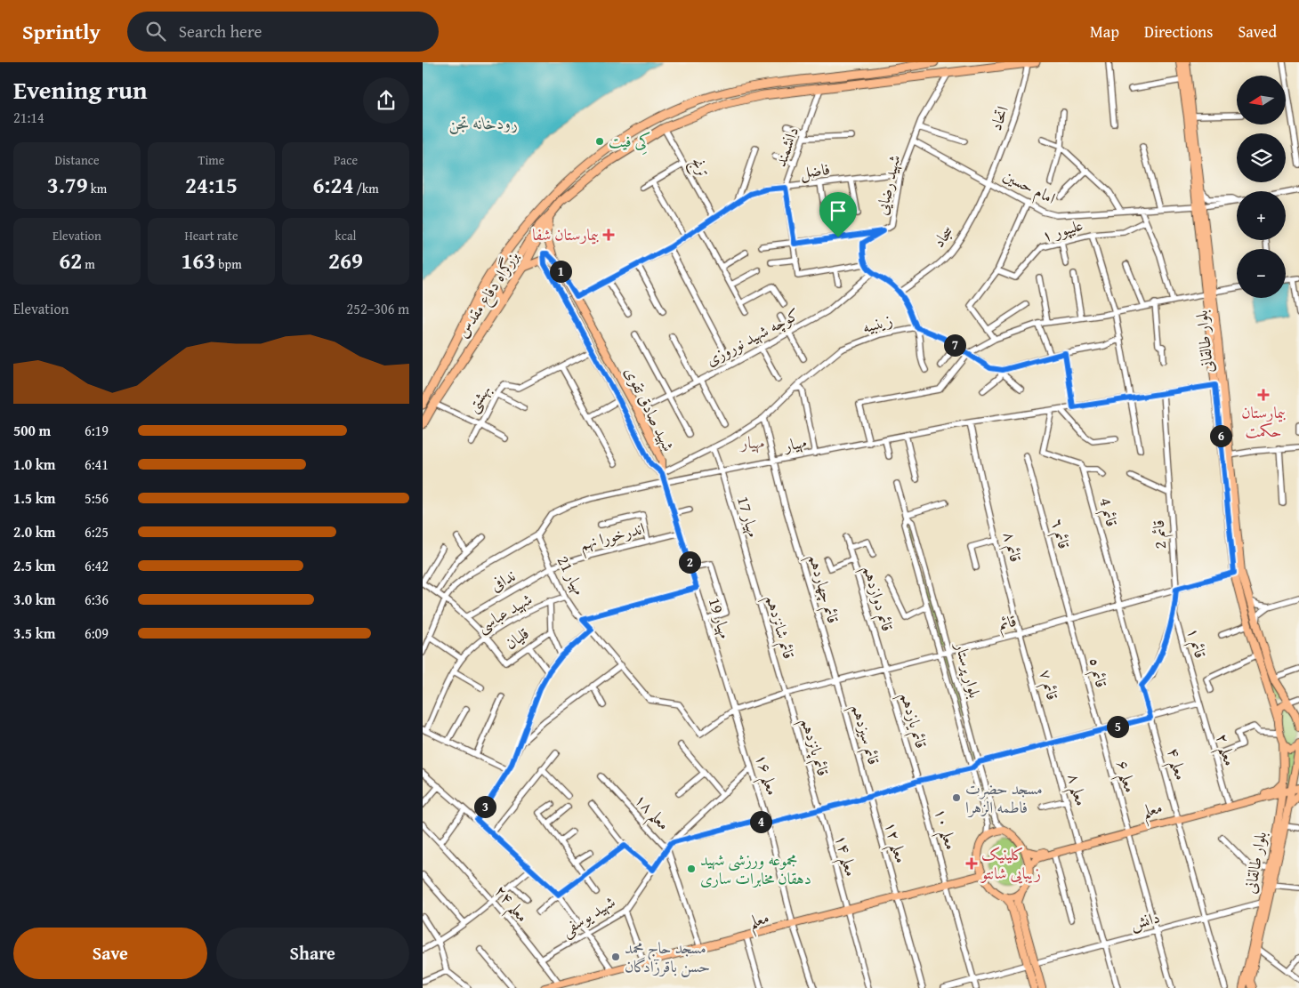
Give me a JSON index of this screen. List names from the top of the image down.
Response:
{
  "streets": {
    "highway": ["بزرگراه دفاع مقدس"],
    "main road": ["بلوار طالقانی", "شهید صادق تقوی", "معلم"],
    "street": [
      "اتحاد",
      "دانشمند",
      "ترنج",
      "فاضل",
      "شهید رضایی",
      "امام حسین",
      "علیپور ۱",
      "سجاد",
      "زینبیه",
      "کوچه شهید نوروزی",
      "بهشتی",
      "مهیار",
      "قائم 4",
      "مهیار 17",
      "قائم ٦",
      "قائم 2",
      "اندرخورا نهم",
      "قائم ٨",
      "مهیار 21",
      "ندافی",
      "قائم چهاردهم",
      "قائم دوازدهم",
      "شهید عباسی",
      "مهیار 19",
      "قائم",
      "قائم شانزدهم",
      "قلیان",
      "قائم ١",
      "بلوار پرستار",
      "قائم ٥",
      "قائم ٧",
      "قائم یازدهم",
      "قائم سیزدهم",
      "قائم پانزدهم",
      "معلم ٢",
      "معلم ۴",
      "معلم ۱۶",
      "معلم ۶",
      "معلم ۸",
      "معلم ۱۸",
      "معلم ١٠",
      "معلم ١٢",
      "معلم ۱۴",
      "معلم ۲۴",
      "شهید یوسفی",
      "دانش"
    ]
  },
  "crossings": [
    ["اتحاد", "امام حسین"],
    ["اتحاد", "سجاد"],
    ["اتحاد", "بزرگراه دفاع مقدس"],
    ["دانشمند", "فاضل"],
    ["دانشمند", "بزرگراه دفاع مقدس"],
    ["ترنج", "فاضل"],
    ["ترنج", "بزرگراه دفاع مقدس"],
    ["فاضل", "شهید رضایی"],
    ["فاضل", "شهید صادق تقوی"],
    ["شهید رضایی", "امام حسین"],
    ["شهید رضایی", "سجاد"],
    ["شهید رضایی", "بزرگراه دفاع مقدس"],
    ["شهید رضایی", "زینبیه"],
    ["شهید رضایی", "کوچه شهید نوروزی"],
    ["امام حسین", "سجاد"],
    ["امام حسین", "بلوار طالقانی"],
    ["بزرگراه دفاع مقدس", "بهشتی"],
    ["بزرگراه دفاع مقدس", "شهید صادق تقوی"],
    ["زینبیه", "شهید صادق تقوی"],
    ["زینبیه", "مهیار 17"],
    ["زینبیه", "قائم چهاردهم"],
    ["زینبیه", "مهیار 19"],
    ["کوچه شهید نوروزی", "شهید صادق تقوی"],
    ["بلوار طالقانی", "مهیار"],
    ["بلوار طالقانی", "قائم"],
    ["بلوار طالقانی", "معلم"],
    ["بلوار طالقانی", "دانش"],
    ["بهشتی", "شهید صادق تقوی"],
    ["شهید صادق تقوی", "مهیار 19"],
    ["مهیار", "مهیار 17"],
    ["مهیار", "قائم 2"],
    ["مهیار", "قائم ٨"],
    ["مهیار", "مهیار 21"],
    ["مهیار", "قائم چهاردهم"],
    ["مهیار", "مهیار 19"],
    ["مهیار", "قلیان"],
    ["قائم 4", "قائم"],
    ["قائم 4", "معلم ۴"],
    ["مهیار 17", "قائم شانزدهم"],
    ["قائم ٦", "قائم"],
    ["قائم ٦", "قائم ٥"],
    ["قائم 2", "قائم"],
    ["قائم 2", "قائم ١"],
    ["اندرخورا نهم", "مهیار 21"],
    ["اندرخورا نهم", "ندافی"],
    ["اندرخورا نهم", "مهیار 19"],
    ["قائم ٨", "قائم"],
    ["قائم ٨", "قائم ٧"],
    ["مهیار 21", "ندافی"],
    ["مهیار 21", "شهید عباسی"],
    ["مهیار 21", "مهیار 19"],
    ["مهیار 21", "قائم"],
    ["مهیار 21", "معلم ۱۶"],
    ["ندافی", "قلیان"],
    ["قائم چهاردهم", "قائم"],
    ["قائم چهاردهم", "قائم سیزدهم"],
    ["قائم دوازدهم", "قائم"],
    ["قائم دوازدهم", "قائم یازدهم"],
    ["شهید عباسی", "قلیان"],
    ["مهیار 19", "قائم"],
    ["مهیار 19", "معلم ۱۶"],
    ["قائم", "قائم شانزدهم"],
    ["قائم", "قائم ١"],
    ["قائم", "بلوار پرستار"],
    ["قائم", "قائم ٥"],
    ["قائم", "قائم ٧"],
    ["قائم", "قائم یازدهم"],
    ["قائم", "قائم سیزدهم"],
    ["قائم", "قائم پانزدهم"],
    ["قائم", "معلم ۱۶"],
    ["قائم شانزدهم", "قائم پانزدهم"],
    ["قائم ١", "معلم ٢"],
    ["بلوار پرستار", "معلم"],
    ["قائم ٥", "معلم ۶"],
    ["قائم ٧", "معلم ۸"],
    ["قائم یازدهم", "معلم ١٠"],
    ["قائم سیزدهم", "معلم ١٢"],
    ["قائم پانزدهم", "معلم ۱۴"],
    ["معلم ٢", "معلم"],
    ["معلم ۴", "معلم"],
    ["معلم ۴", "دانش"],
    ["معلم ۱۶", "معلم"],
    ["معلم ۱۶", "شهید یوسفی"],
    ["معلم ۶", "معلم"],
    ["معلم ۶", "دانش"],
    ["معلم ۸", "معلم"],
    ["معلم ۸", "دانش"],
    ["معلم", "معلم ۱۸"],
    ["معلم", "معلم ١٠"],
    ["معلم", "معلم ١٢"],
    ["معلم", "معلم ۱۴"],
    ["معلم", "معلم ۲۴"],
    ["معلم ۱۸", "شهید یوسفی"],
    ["معلم ۲۴", "شهید یوسفی"]
  ],
  "districts": ["مهیار"],
  "water": ["رودخانه تجن"],
  "places": {
    "other": [
      "کِی فیت",
      "مسجد حضرت فاطمه الزهرا",
      "مجموعه ورزشی شهید دهقان مخابرات ساری",
      "مسجد حاج محمد حسن باقرزادگان"
    ],
    "health": ["بیمارستان شفا", "بیمارستان حکمت", "کلینیک زیبایی شانتو"]
  },
  "north": "left",
  "page": {
    "header": "Sprintly",
    "search": "Search here",
    "nav": ["Map", "Directions", "Saved"],
    "heading": ["Evening run", "21:14"],
    "map_buttons": ["+", "−"],
    "stats": [
      ["Distance", "3.79 km"],
      ["Time", "24:15"],
      ["Pace", "6:24 /km"],
      ["Elevation", "62 m"],
      ["Heart rate", "163 bpm"],
      ["kcal", "269"]
    ],
    "pins": [
      "1",
      "7",
      "6",
      "2",
      "5",
      "3",
      "4"
    ],
    "chart": ["Elevation", "252–306 m"],
    "list": [
      {
        "name": "500 m",
        "note": "6:19"
      },
      {
        "name": "1.0 km",
        "note": "6:41"
      },
      {
        "name": "1.5 km",
        "note": "5:56"
      },
      {
        "name": "2.0 km",
        "note": "6:25"
      },
      {
        "name": "2.5 km",
        "note": "6:42"
      },
      {
        "name": "3.0 km",
        "note": "6:36"
      },
      {
        "name": "3.5 km",
        "note": "6:09"
      }
    ],
    "buttons": ["Save", "Share"]
  }
}
